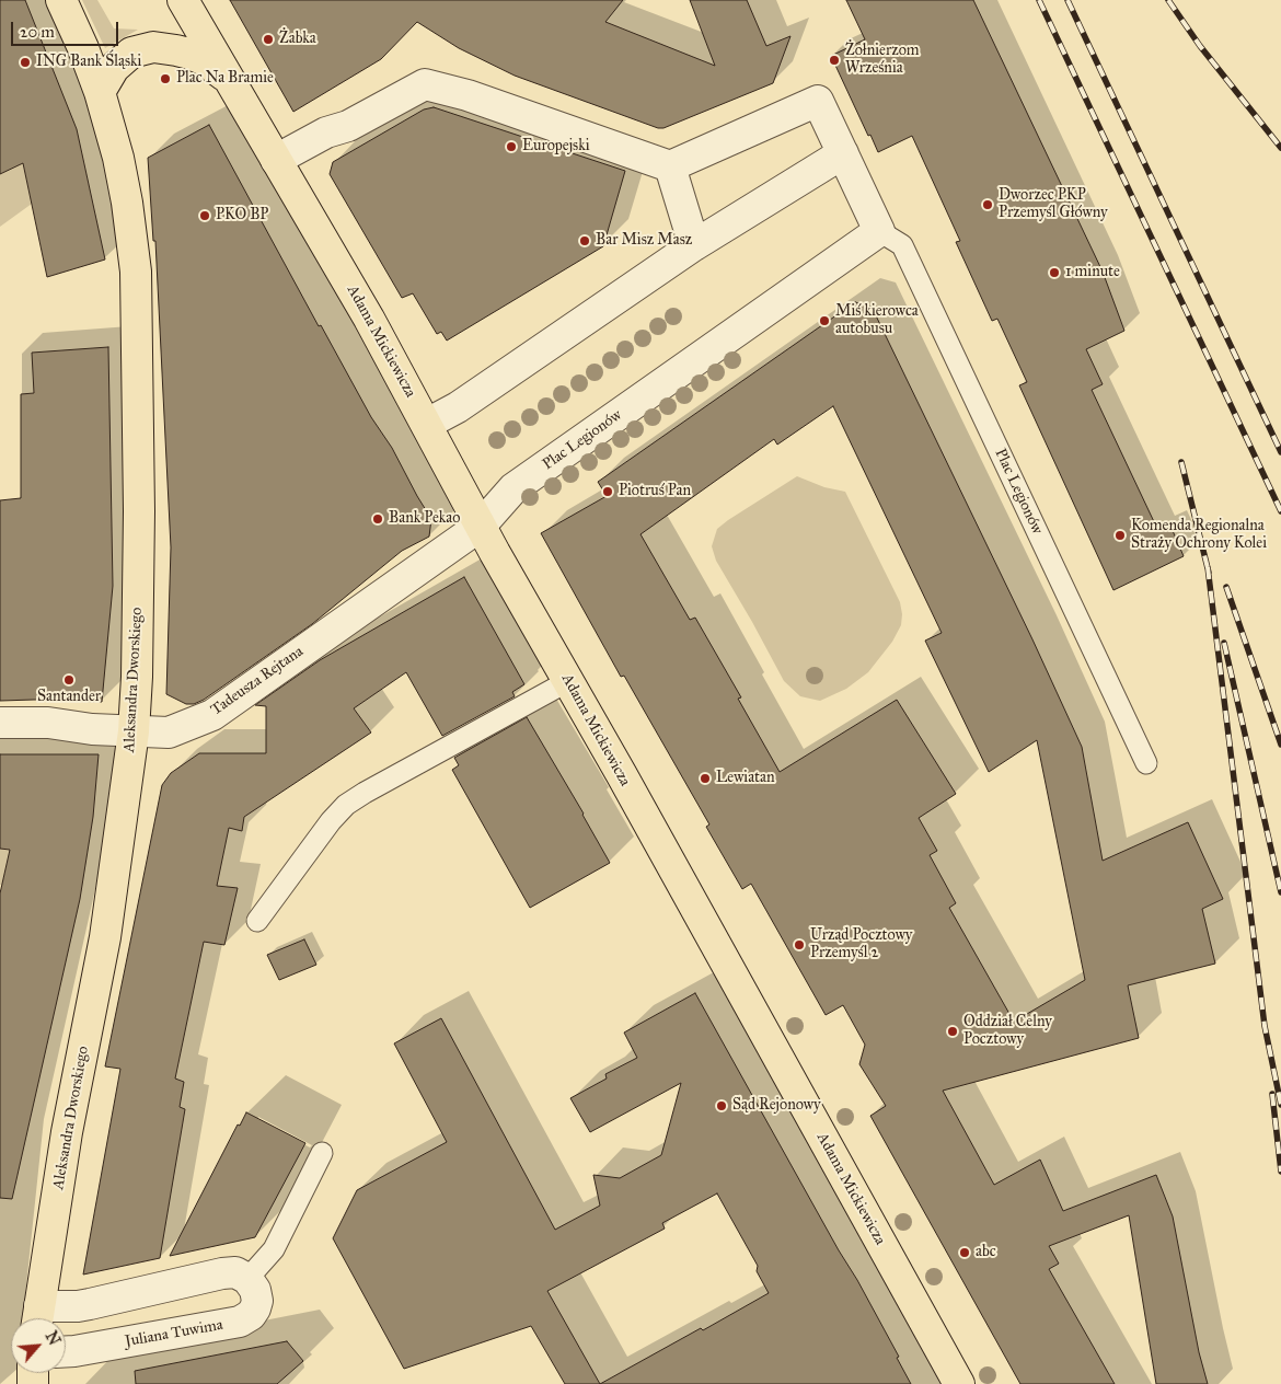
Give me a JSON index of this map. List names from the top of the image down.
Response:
{
  "streets": {
    "main road": ["Adama Mickiewicza", "Aleksandra Dworskiego"],
    "street": ["Plac Legionów", "Tadeusza Rejtana", "Juliana Tuwima"]
  },
  "crossings": [
    ["Adama Mickiewicza", "Plac Legionów"],
    ["Adama Mickiewicza", "Tadeusza Rejtana"],
    ["Plac Legionów", "Tadeusza Rejtana"],
    ["Aleksandra Dworskiego", "Tadeusza Rejtana"]
  ],
  "places": [
    "Żabka",
    "Żołnierzom Września",
    "ING Bank Śląski",
    "Plac Na Bramie",
    "Europejski",
    "Dworzec PKP Przemyśl Główny",
    "PKO BP",
    "Bar Misz Masz",
    "1 minute",
    "Miś kierowca autobusu",
    "Piotruś Pan",
    "Bank Pekao",
    "Komenda Regionalna Straży Ochrony Kolei",
    "Santander",
    "Lewiatan",
    "Urząd Pocztowy Przemyśl 2",
    "Oddział Celny Pocztowy",
    "Sąd Rejonowy",
    "abc"
  ],
  "scale_bar": "20 m",
  "north": "top right"
}
